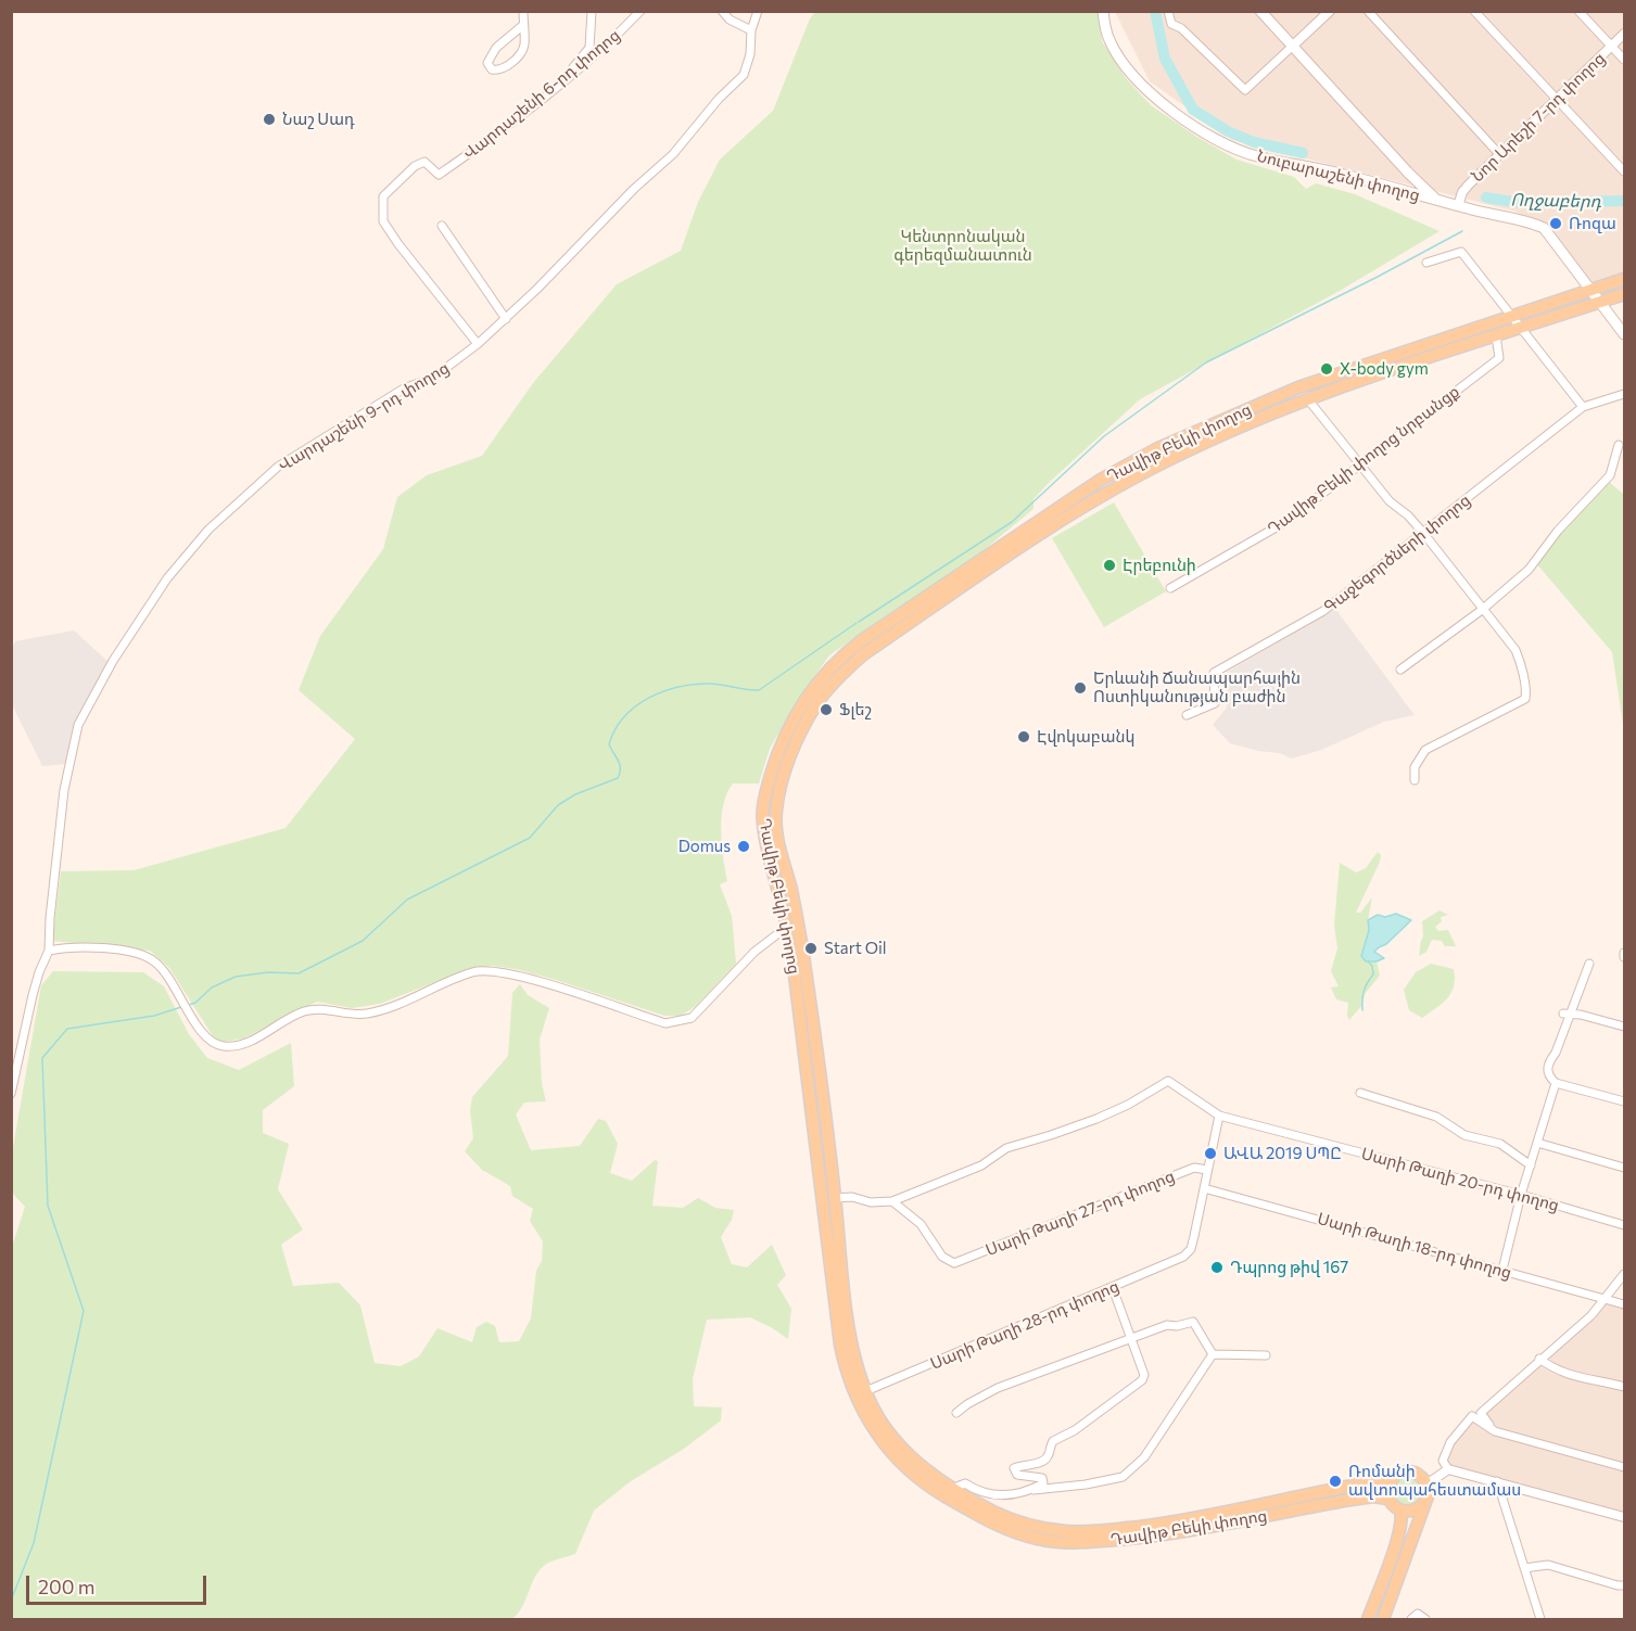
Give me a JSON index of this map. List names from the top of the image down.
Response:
{
  "streets": {
    "main road": ["Նուբարաշենի փողոց", "Դավիթ Բեկի փողոց"],
    "street": [
      "Վարդաշենի 6-րդ փողոց",
      "Նոր Արեշի 7-րդ փողոց",
      "Վարդաշենի 9-րդ փողոց",
      "Դավիթ Բեկի փողոց նրբանցք",
      "Գաջեգործների փողոց",
      "Սարի Թաղի 20-րդ փողոց",
      "Սարի Թաղի 27-րդ փողոց",
      "Սարի Թաղի 18-րդ փողոց",
      "Սարի Թաղի 28-րդ փողոց"
    ]
  },
  "crossings": [
    ["Վարդաշենի 6-րդ փողոց", "Վարդաշենի 9-րդ փողոց"],
    ["Նոր Արեշի 7-րդ փողոց", "Նուբարաշենի փողոց"],
    ["Նուբարաշենի փողոց", "Դավիթ Բեկի փողոց"],
    ["Դավիթ Բեկի փողոց", "Դավիթ Բեկի փողոց նրբանցք"],
    ["Դավիթ Բեկի փողոց", "Սարի Թաղի 28-րդ փողոց"],
    ["Սարի Թաղի 20-րդ փողոց", "Սարի Թաղի 27-րդ փողոց"],
    ["Սարի Թաղի 18-րդ փողոց", "Սարի Թաղի 28-րդ փողոց"]
  ],
  "water": ["Ողջաբերդ"],
  "parks": ["Կենտրոնական գերեզմանատուն"],
  "places": [
    "Նաշ Սադ",
    "Ռոզա",
    "X-body gym",
    "Էրեբունի",
    "Երևանի Ճանապարհային Ոստիկանության բաժին",
    "Ֆլեշ",
    "Էվոկաբանկ",
    "Domus",
    "Start Oil",
    "ԱՎԱ 2019 ՍՊԸ",
    "Դպրոց թիվ 167",
    "Ռոմանի ավտոպահեստամաս"
  ],
  "scale_bar": "200 m"
}
